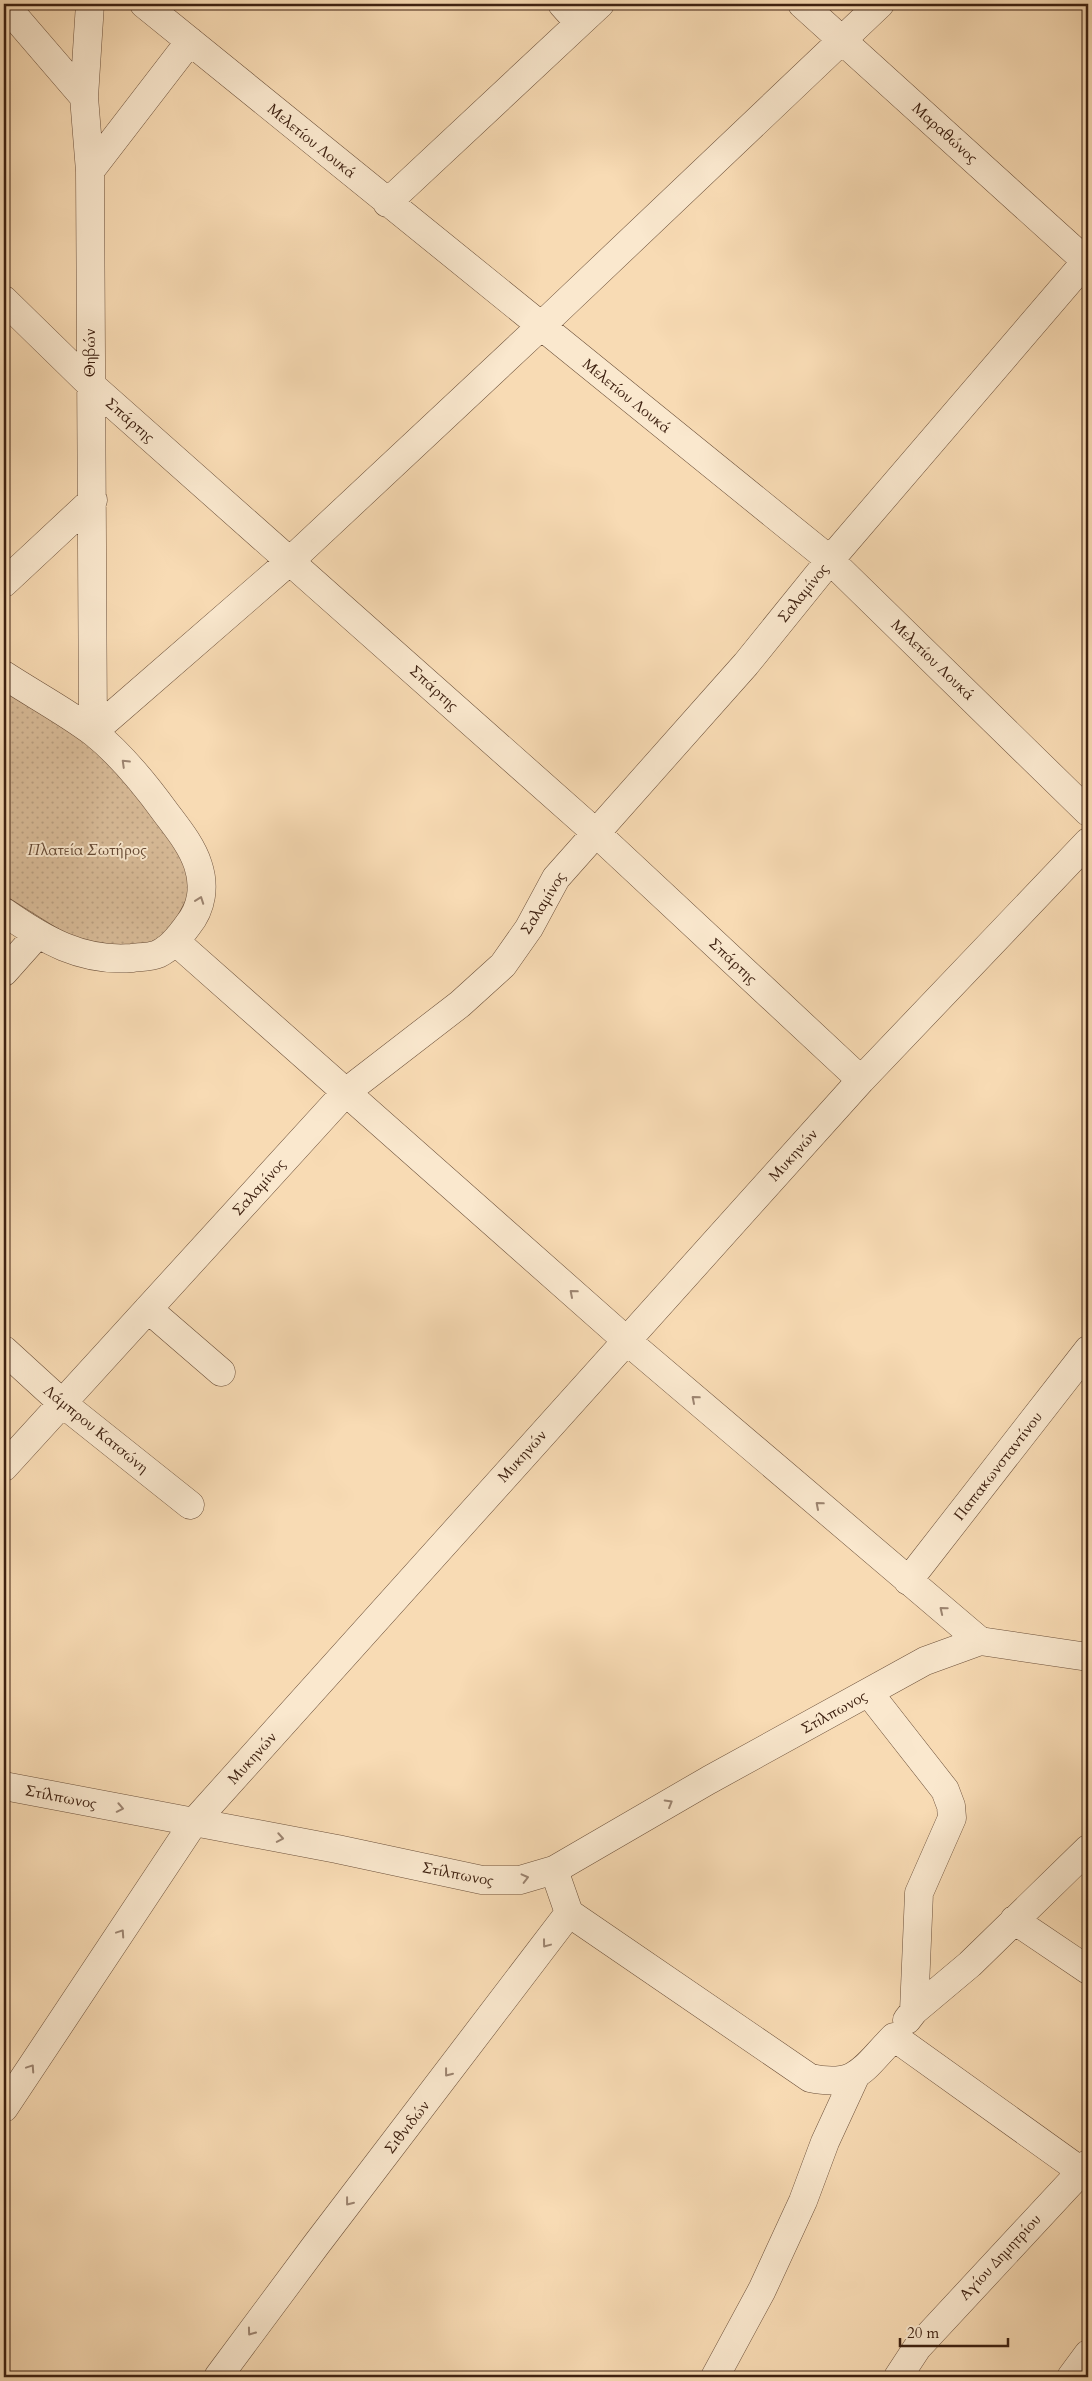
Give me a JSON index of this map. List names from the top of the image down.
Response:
{
  "streets": {
    "street": [
      "Μαραθώνος",
      "Μελετίου Λουκά",
      "Θηβών",
      "Σπάρτης",
      "Σαλαμίνος",
      "Μυκηνών",
      "Λάμπρου Κατσώνη",
      "Παπακωνσταντίνου",
      "Στίλπωνος",
      "Σιθνιδών",
      "Αγίου Δημητρίου"
    ]
  },
  "crossings": [
    ["Μαραθώνος", "Σαλαμίνος"],
    ["Μελετίου Λουκά", "Σαλαμίνος"],
    ["Θηβών", "Σπάρτης"],
    ["Σπάρτης", "Σαλαμίνος"],
    ["Σπάρτης", "Μυκηνών"],
    ["Σαλαμίνος", "Λάμπρου Κατσώνη"],
    ["Μυκηνών", "Στίλπωνος"]
  ],
  "one_way": ["Στίλπωνος", "Σιθνιδών"],
  "parks": ["Πλατεία Σωτήρος"],
  "scale_bar": "20 m"
}
